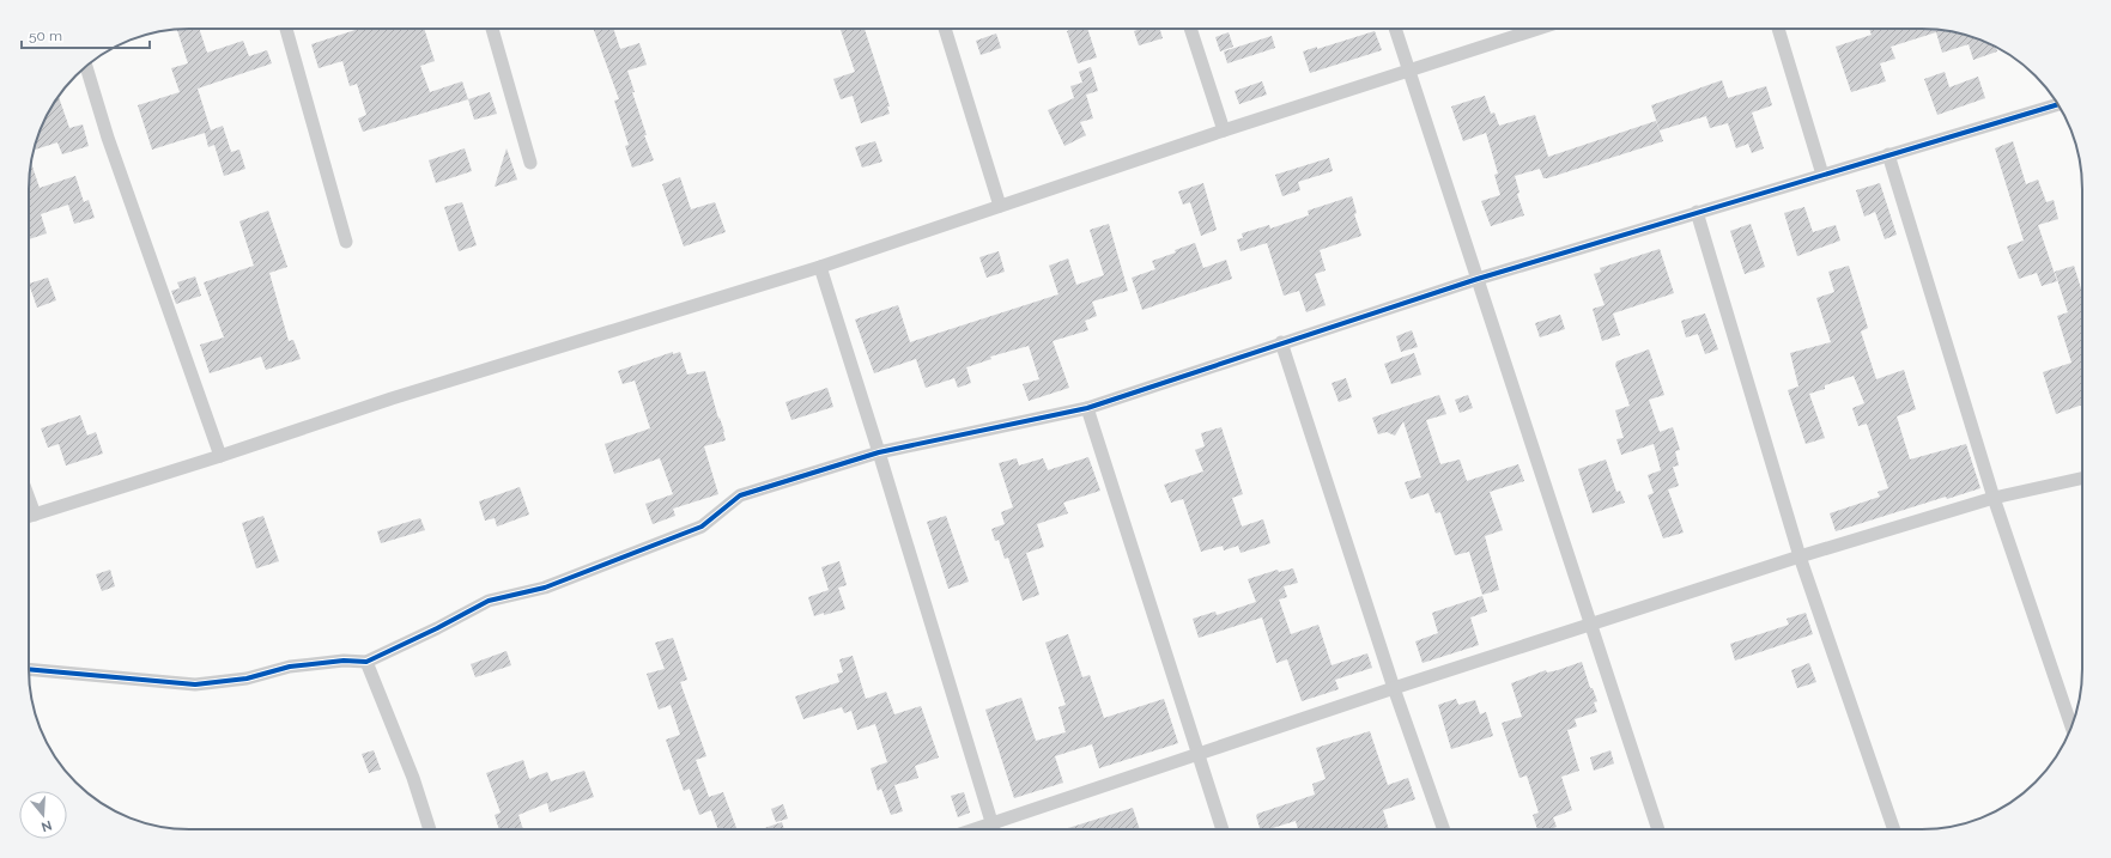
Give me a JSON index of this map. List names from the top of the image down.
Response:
{
  "scale_bar": "50 m",
  "north": "bottom"
}
